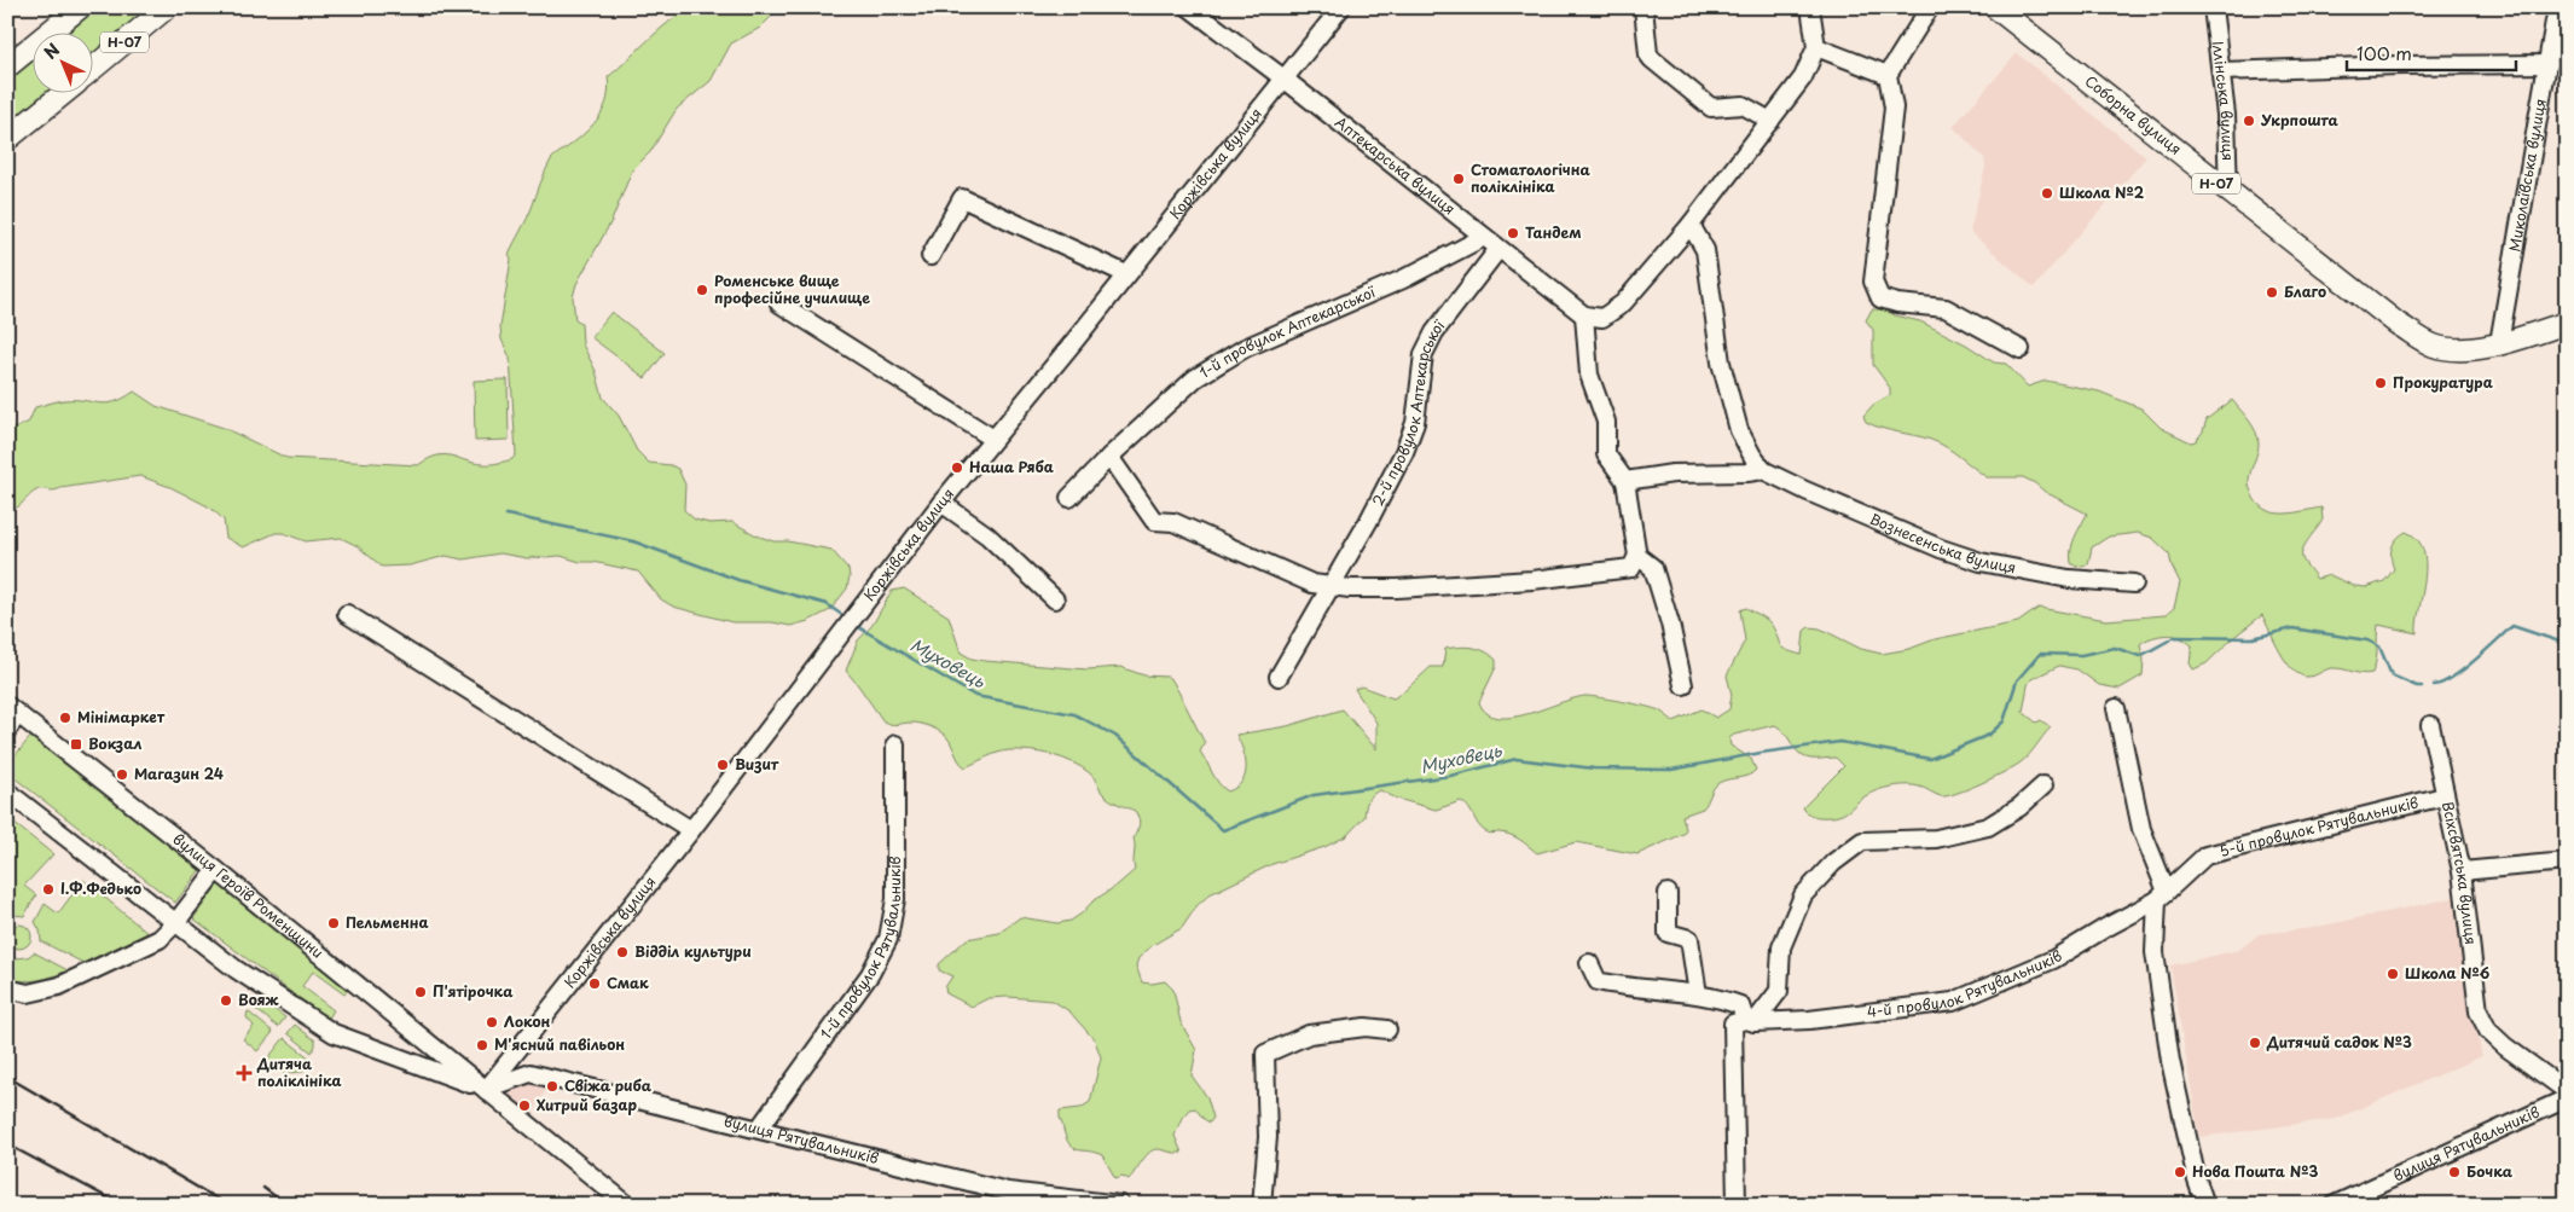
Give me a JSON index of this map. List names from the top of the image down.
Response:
{
  "streets": {
    "main road": ["Н-07", "Соборна вулиця"],
    "street": [
      "Іллінська вулиця",
      "Коржівська вулиця",
      "Аптекарська вулиця",
      "Миколаївська вулиця",
      "1-й провулок Аптекарської",
      "2-й провулок Аптекарської",
      "Вознесенська вулиця",
      "5-й провулок Рятувальників",
      "Всіхсвятська вулиця",
      "вулиця Героїв Роменщини",
      "1-й провулок Рятувальників",
      "4-й провулок Рятувальників",
      "вулиця Рятувальників"
    ]
  },
  "crossings": [
    ["Н-07", "Соборна вулиця"],
    ["Н-07", "Миколаївська вулиця"],
    ["Іллінська вулиця", "Соборна вулиця"],
    ["Соборна вулиця", "Миколаївська вулиця"],
    ["Коржівська вулиця", "Аптекарська вулиця"],
    ["Коржівська вулиця", "вулиця Героїв Роменщини"],
    ["Коржівська вулиця", "вулиця Рятувальників"],
    ["Аптекарська вулиця", "1-й провулок Аптекарської"],
    ["Аптекарська вулиця", "2-й провулок Аптекарської"],
    ["5-й провулок Рятувальників", "Всіхсвятська вулиця"],
    ["5-й провулок Рятувальників", "4-й провулок Рятувальників"],
    ["вулиця Героїв Роменщини", "вулиця Рятувальників"],
    ["1-й провулок Рятувальників", "вулиця Рятувальників"]
  ],
  "water": ["Муховець"],
  "places": {
    "other": [
      "Укрпошта",
      "Стоматологічна поліклініка",
      "Школа №2",
      "Тандем",
      "Роменське вище професійне училище",
      "Благо",
      "Прокуратура",
      "Наша Ряба",
      "Мінімаркет",
      "Визит",
      "Магазин 24",
      "І.Ф.Федько",
      "Пельменна",
      "Відділ культури",
      "Школа №6",
      "Смак",
      "П'ятірочка",
      "Вояж",
      "Локон",
      "Дитячий садок №3",
      "М'ясний павільон",
      "Свіжа риба",
      "Хитрий базар",
      "Нова Пошта №3",
      "Бочка"
    ],
    "transit": ["Вокзал"],
    "health": ["Дитяча поліклініка"]
  },
  "scale_bar": "100 m",
  "north": "top left"
}
